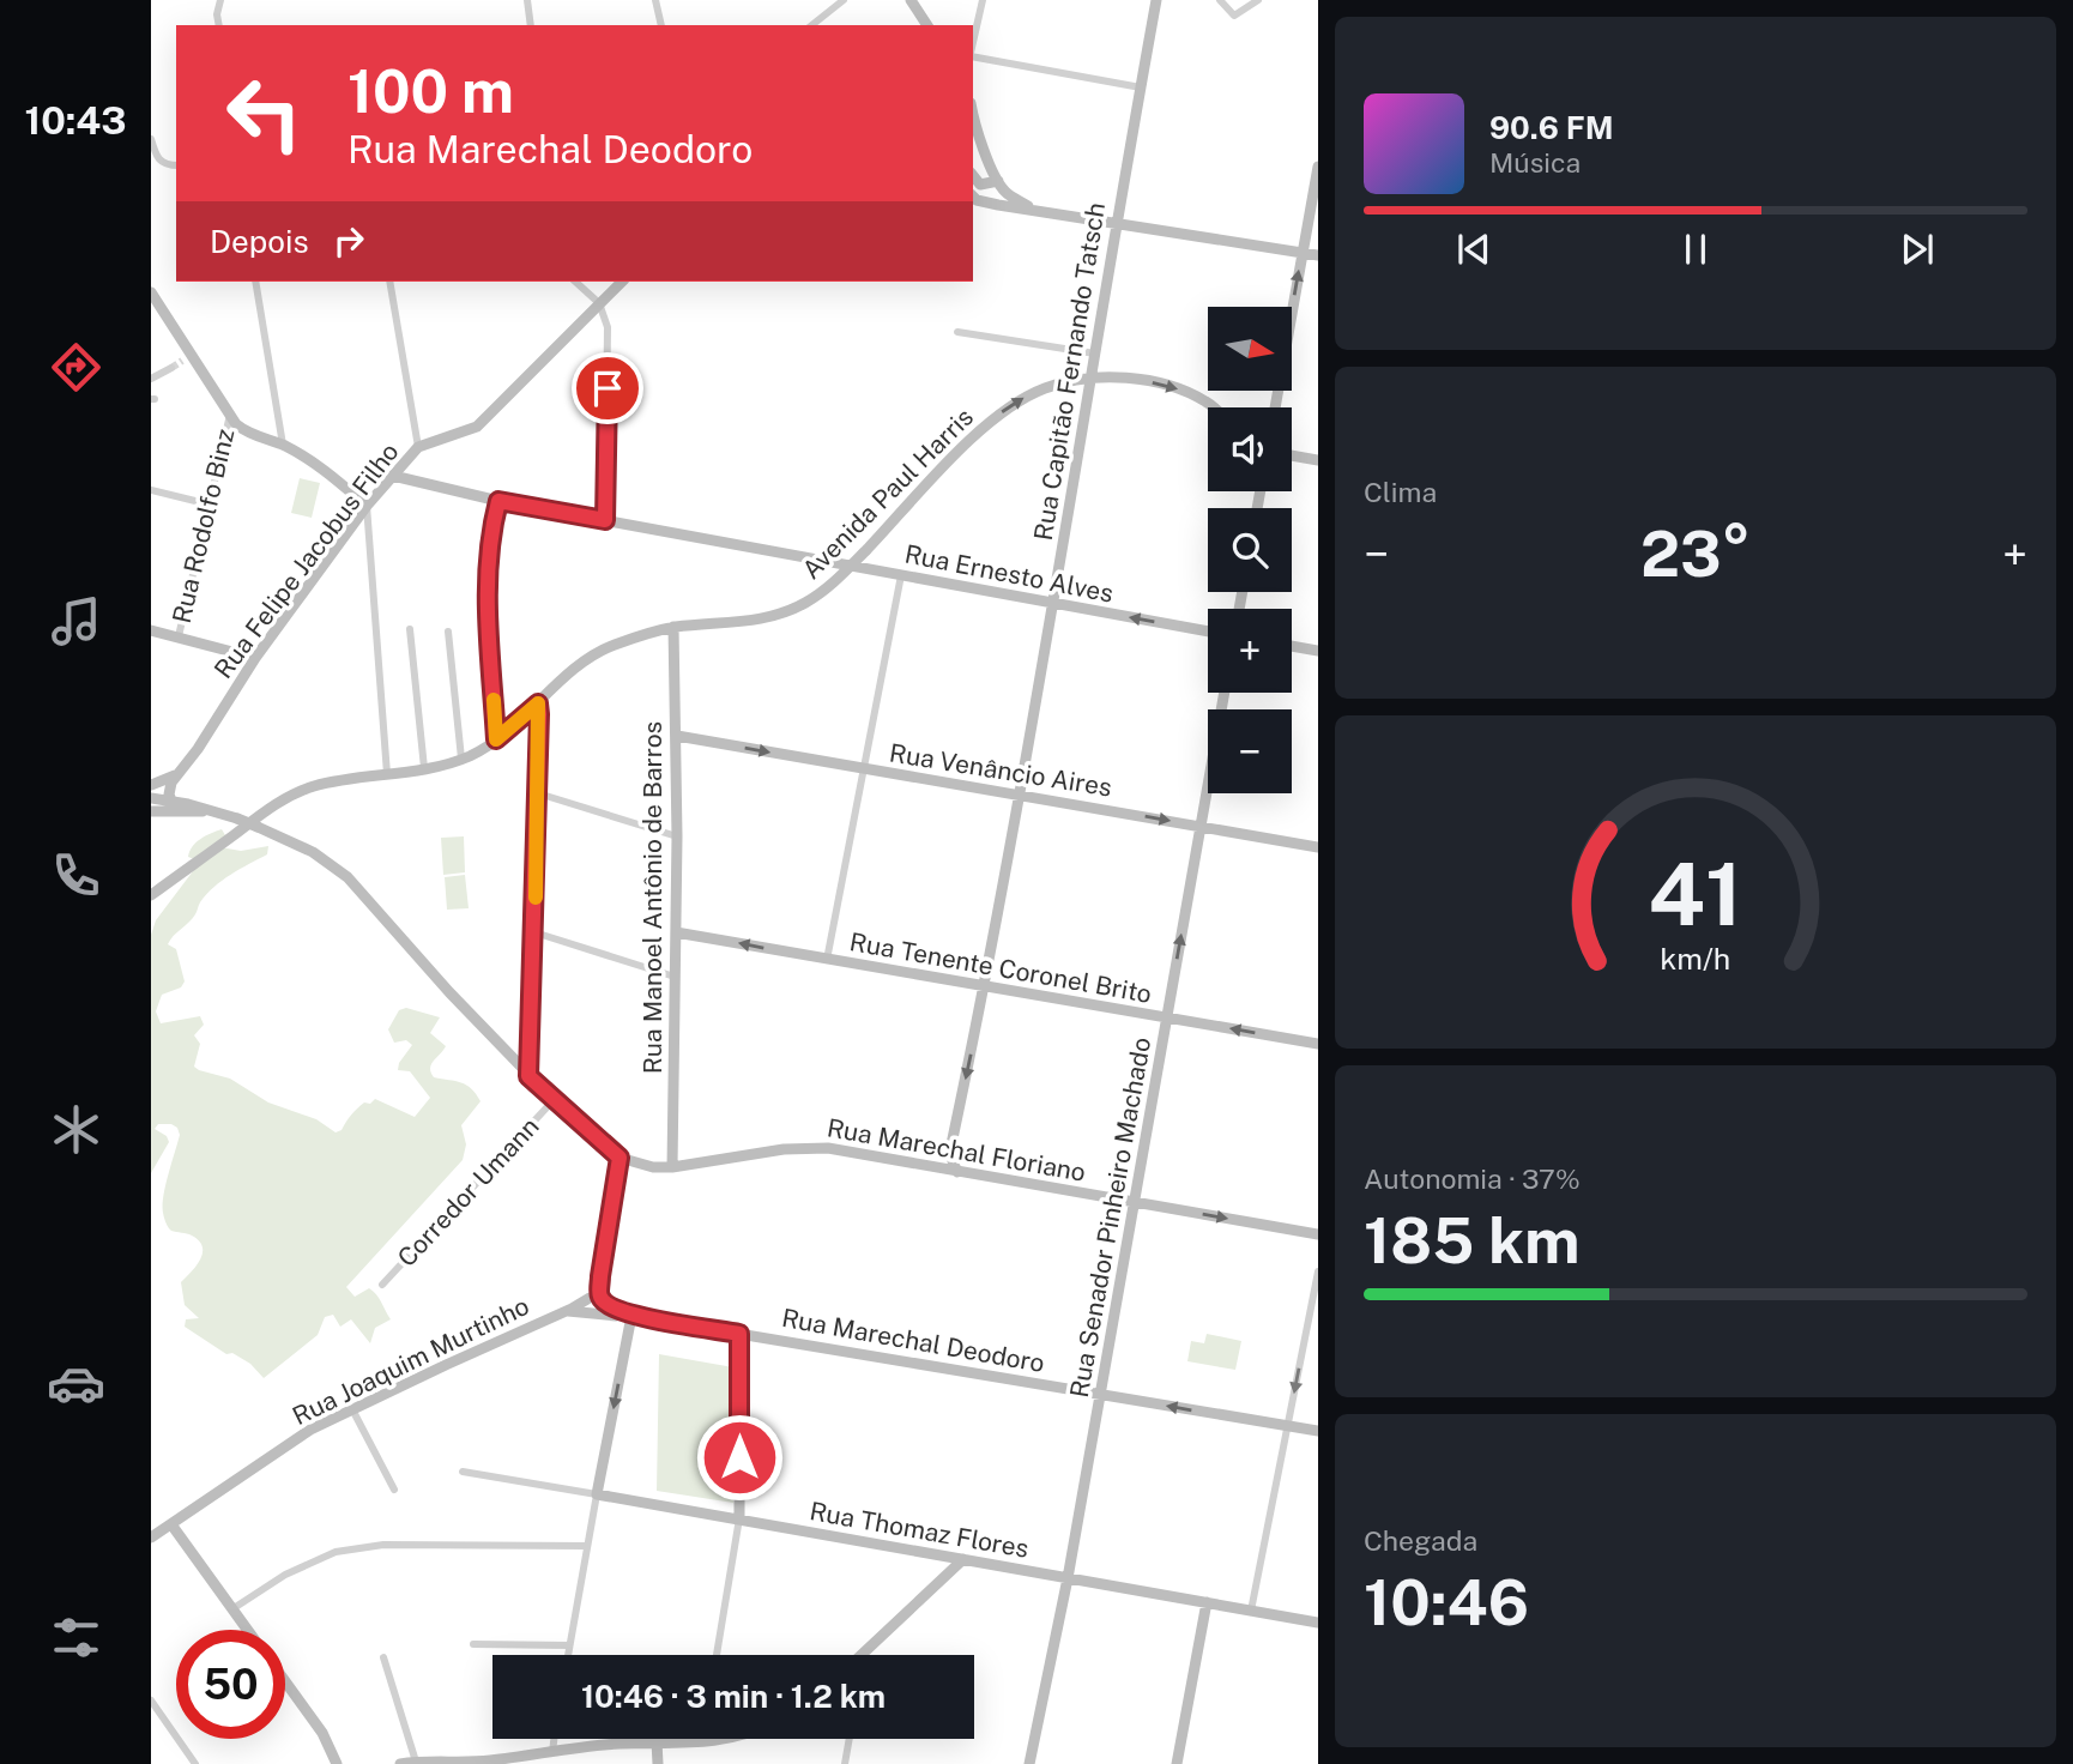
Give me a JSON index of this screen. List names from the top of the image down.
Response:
{
  "streets": {
    "main road": [
      "Rua Capitão Fernando Tatsch",
      "Avenida Paul Harris",
      "Rua Felipe Jacobus Filho",
      "Rua Ernesto Alves",
      "Rua Venâncio Aires",
      "Rua Manoel Antônio de Barros",
      "Rua Tenente Coronel Brito",
      "Rua Marechal Floriano",
      "Rua Senador Pinheiro Machado",
      "Rua Marechal Deodoro",
      "Rua Joaquim Murtinho",
      "Rua Thomaz Flores"
    ],
    "street": ["Rua Rodolfo Binz", "Corredor Umann"]
  },
  "crossings": [
    ["Rua Capitão Fernando Tatsch", "Avenida Paul Harris"],
    ["Rua Capitão Fernando Tatsch", "Rua Ernesto Alves"],
    ["Rua Capitão Fernando Tatsch", "Rua Venâncio Aires"],
    ["Rua Capitão Fernando Tatsch", "Rua Tenente Coronel Brito"],
    ["Rua Capitão Fernando Tatsch", "Rua Marechal Floriano"],
    ["Avenida Paul Harris", "Rua Ernesto Alves"],
    ["Avenida Paul Harris", "Rua Manoel Antônio de Barros"],
    ["Rua Felipe Jacobus Filho", "Rua Ernesto Alves"],
    ["Rua Felipe Jacobus Filho", "Rua Marechal Floriano"],
    ["Rua Venâncio Aires", "Rua Manoel Antônio de Barros"],
    ["Rua Venâncio Aires", "Rua Senador Pinheiro Machado"],
    ["Rua Manoel Antônio de Barros", "Rua Tenente Coronel Brito"],
    ["Rua Manoel Antônio de Barros", "Rua Marechal Floriano"],
    ["Rua Tenente Coronel Brito", "Rua Senador Pinheiro Machado"],
    ["Rua Marechal Floriano", "Corredor Umann"],
    ["Rua Marechal Floriano", "Rua Senador Pinheiro Machado"],
    ["Rua Senador Pinheiro Machado", "Rua Marechal Deodoro"],
    ["Rua Senador Pinheiro Machado", "Rua Thomaz Flores"],
    ["Rua Marechal Deodoro", "Rua Joaquim Murtinho"]
  ],
  "one_way": ["Rua Venâncio Aires", "Rua Tenente Coronel Brito"],
  "north": "right",
  "page": {
    "tabs": "10:43",
    "turn": ["100 m", "Rua Marechal Deodoro"],
    "song": ["90.6 FM", "Música"],
    "then": "Depois",
    "map_buttons": ["+", "−"],
    "tile": [
      "Clima",
      ["Autonomia · 37%", "185 km"],
      ["Chegada", "10:46"]
    ],
    "heat": ["−", "23°", "+"],
    "limit": "50",
    "trip": "10:46 · 3 min · 1.2 km",
    "gauge": ["41", "km/h"]
  }
}
